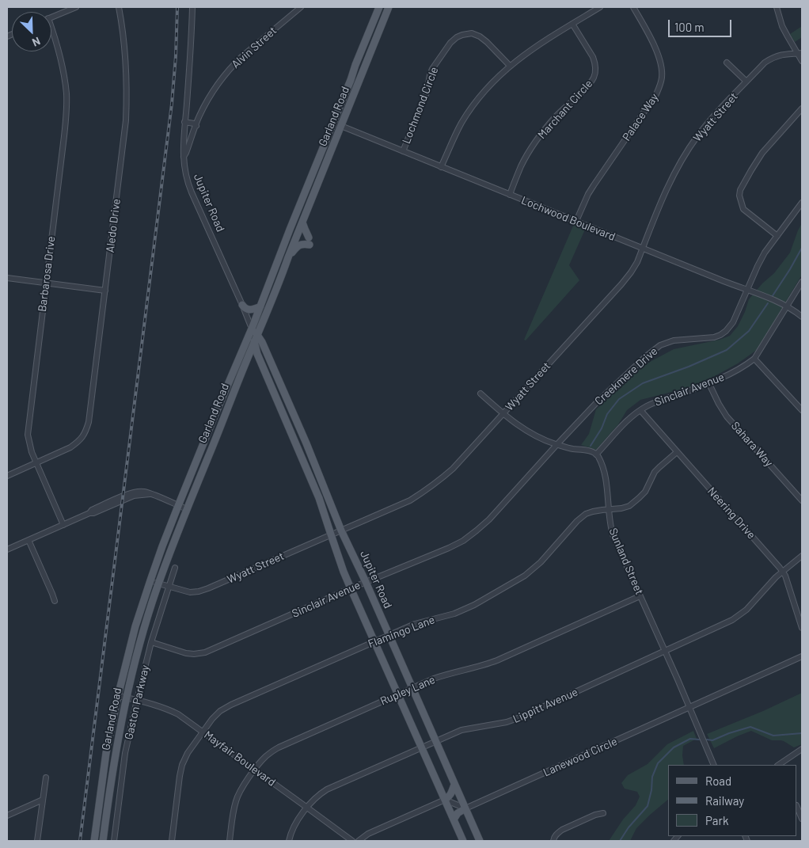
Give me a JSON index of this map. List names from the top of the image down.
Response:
{
  "streets": {
    "main road": ["Garland Road", "Jupiter Road"],
    "street": [
      "Alvin Street",
      "Lochmond Circle",
      "Marchant Circle",
      "Palace Way",
      "Wyatt Street",
      "Lochwood Boulevard",
      "Aledo Drive",
      "Barbarosa Drive",
      "Creekmere Drive",
      "Sinclair Avenue",
      "Sahara Way",
      "Neering Drive",
      "Sunland Street",
      "Flamingo Lane",
      "Rupley Lane",
      "Gaston Parkway",
      "Lippitt Avenue",
      "Lanewood Circle",
      "Mayfair Boulevard"
    ]
  },
  "crossings": [
    ["Alvin Street", "Jupiter Road"],
    ["Lochmond Circle", "Lochwood Boulevard"],
    ["Marchant Circle", "Lochwood Boulevard"],
    ["Garland Road", "Wyatt Street"],
    ["Garland Road", "Jupiter Road"],
    ["Garland Road", "Lochwood Boulevard"],
    ["Garland Road", "Mayfair Boulevard"],
    ["Palace Way", "Lochwood Boulevard"],
    ["Wyatt Street", "Jupiter Road"],
    ["Wyatt Street", "Lochwood Boulevard"],
    ["Wyatt Street", "Gaston Parkway"],
    ["Jupiter Road", "Sinclair Avenue"],
    ["Jupiter Road", "Flamingo Lane"],
    ["Jupiter Road", "Rupley Lane"],
    ["Jupiter Road", "Lippitt Avenue"],
    ["Jupiter Road", "Lanewood Circle"],
    ["Lochwood Boulevard", "Creekmere Drive"],
    ["Lochwood Boulevard", "Sinclair Avenue"],
    ["Aledo Drive", "Barbarosa Drive"],
    ["Creekmere Drive", "Sinclair Avenue"],
    ["Sinclair Avenue", "Sahara Way"],
    ["Sinclair Avenue", "Neering Drive"],
    ["Sinclair Avenue", "Sunland Street"],
    ["Sinclair Avenue", "Gaston Parkway"],
    ["Neering Drive", "Flamingo Lane"],
    ["Neering Drive", "Lippitt Avenue"],
    ["Sunland Street", "Flamingo Lane"],
    ["Sunland Street", "Rupley Lane"],
    ["Sunland Street", "Lippitt Avenue"],
    ["Sunland Street", "Lanewood Circle"],
    ["Flamingo Lane", "Mayfair Boulevard"],
    ["Rupley Lane", "Mayfair Boulevard"],
    ["Gaston Parkway", "Mayfair Boulevard"],
    ["Lippitt Avenue", "Mayfair Boulevard"]
  ],
  "legend": ["Road", "Railway", "Park"],
  "scale_bar": "100 m",
  "north": "bottom right"
}
